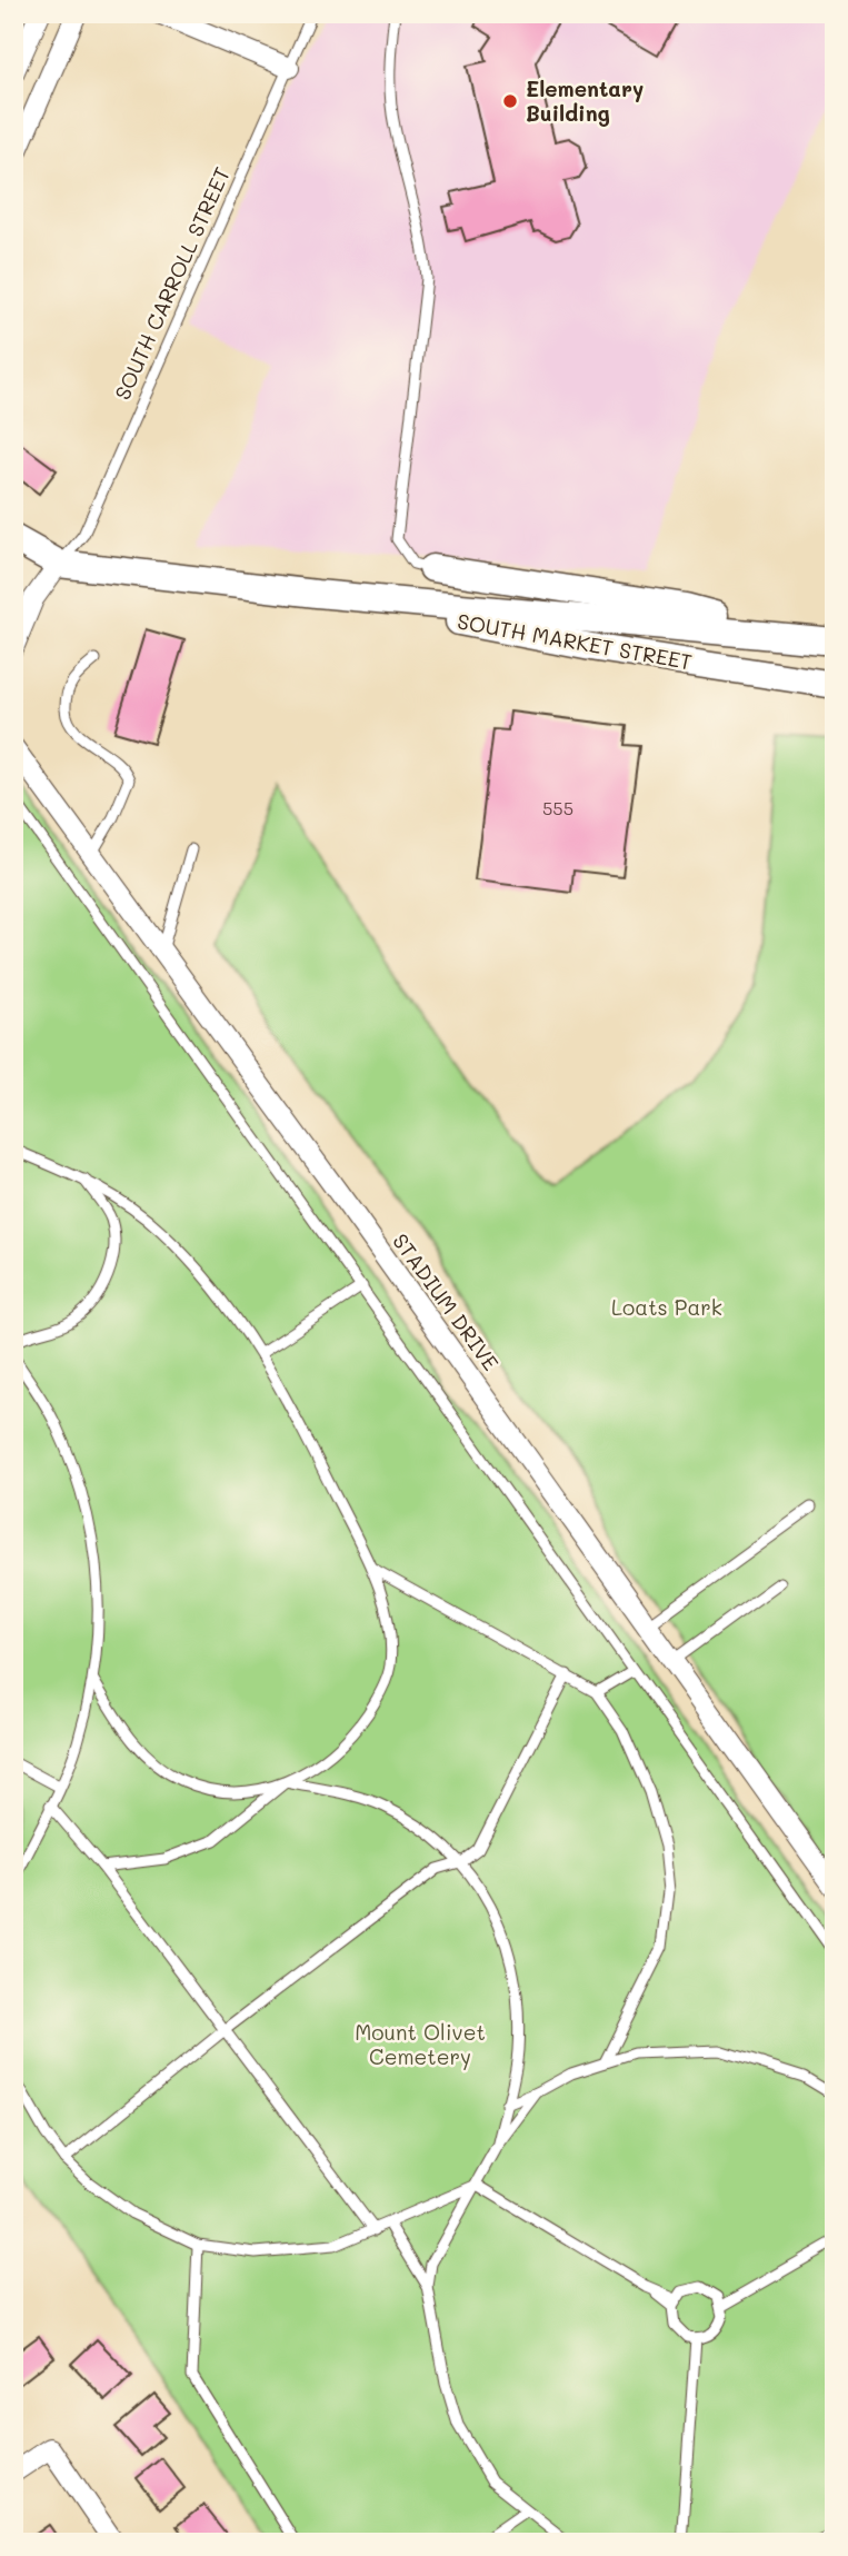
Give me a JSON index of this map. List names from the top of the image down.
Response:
{
  "streets": {
    "main road": ["SOUTH MARKET STREET"],
    "street": ["STADIUM DRIVE"],
    "lane": ["SOUTH CARROLL STREET"]
  },
  "crossings": [
    ["SOUTH CARROLL STREET", "SOUTH MARKET STREET"]
  ],
  "parks": ["Loats Park", "Mount Olivet Cemetery"],
  "places": ["Elementary Building"],
  "house_numbers": ["555"]
}
